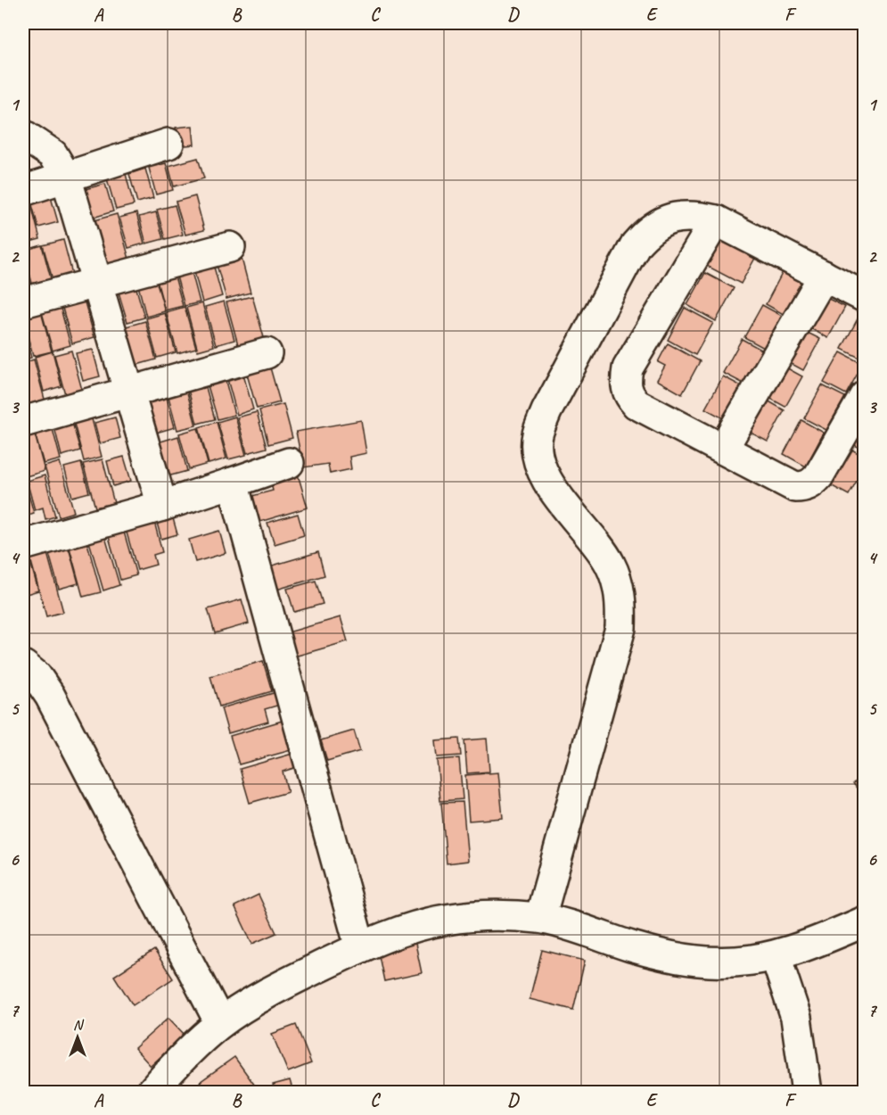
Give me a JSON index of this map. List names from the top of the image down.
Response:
{
  "north": "top",
  "grid": {
    "columns": [
      "A",
      "B",
      "C",
      "D",
      "E",
      "F"
    ],
    "rows": [
      "1",
      "2",
      "3",
      "4",
      "5",
      "6",
      "7"
    ]
  }
}
